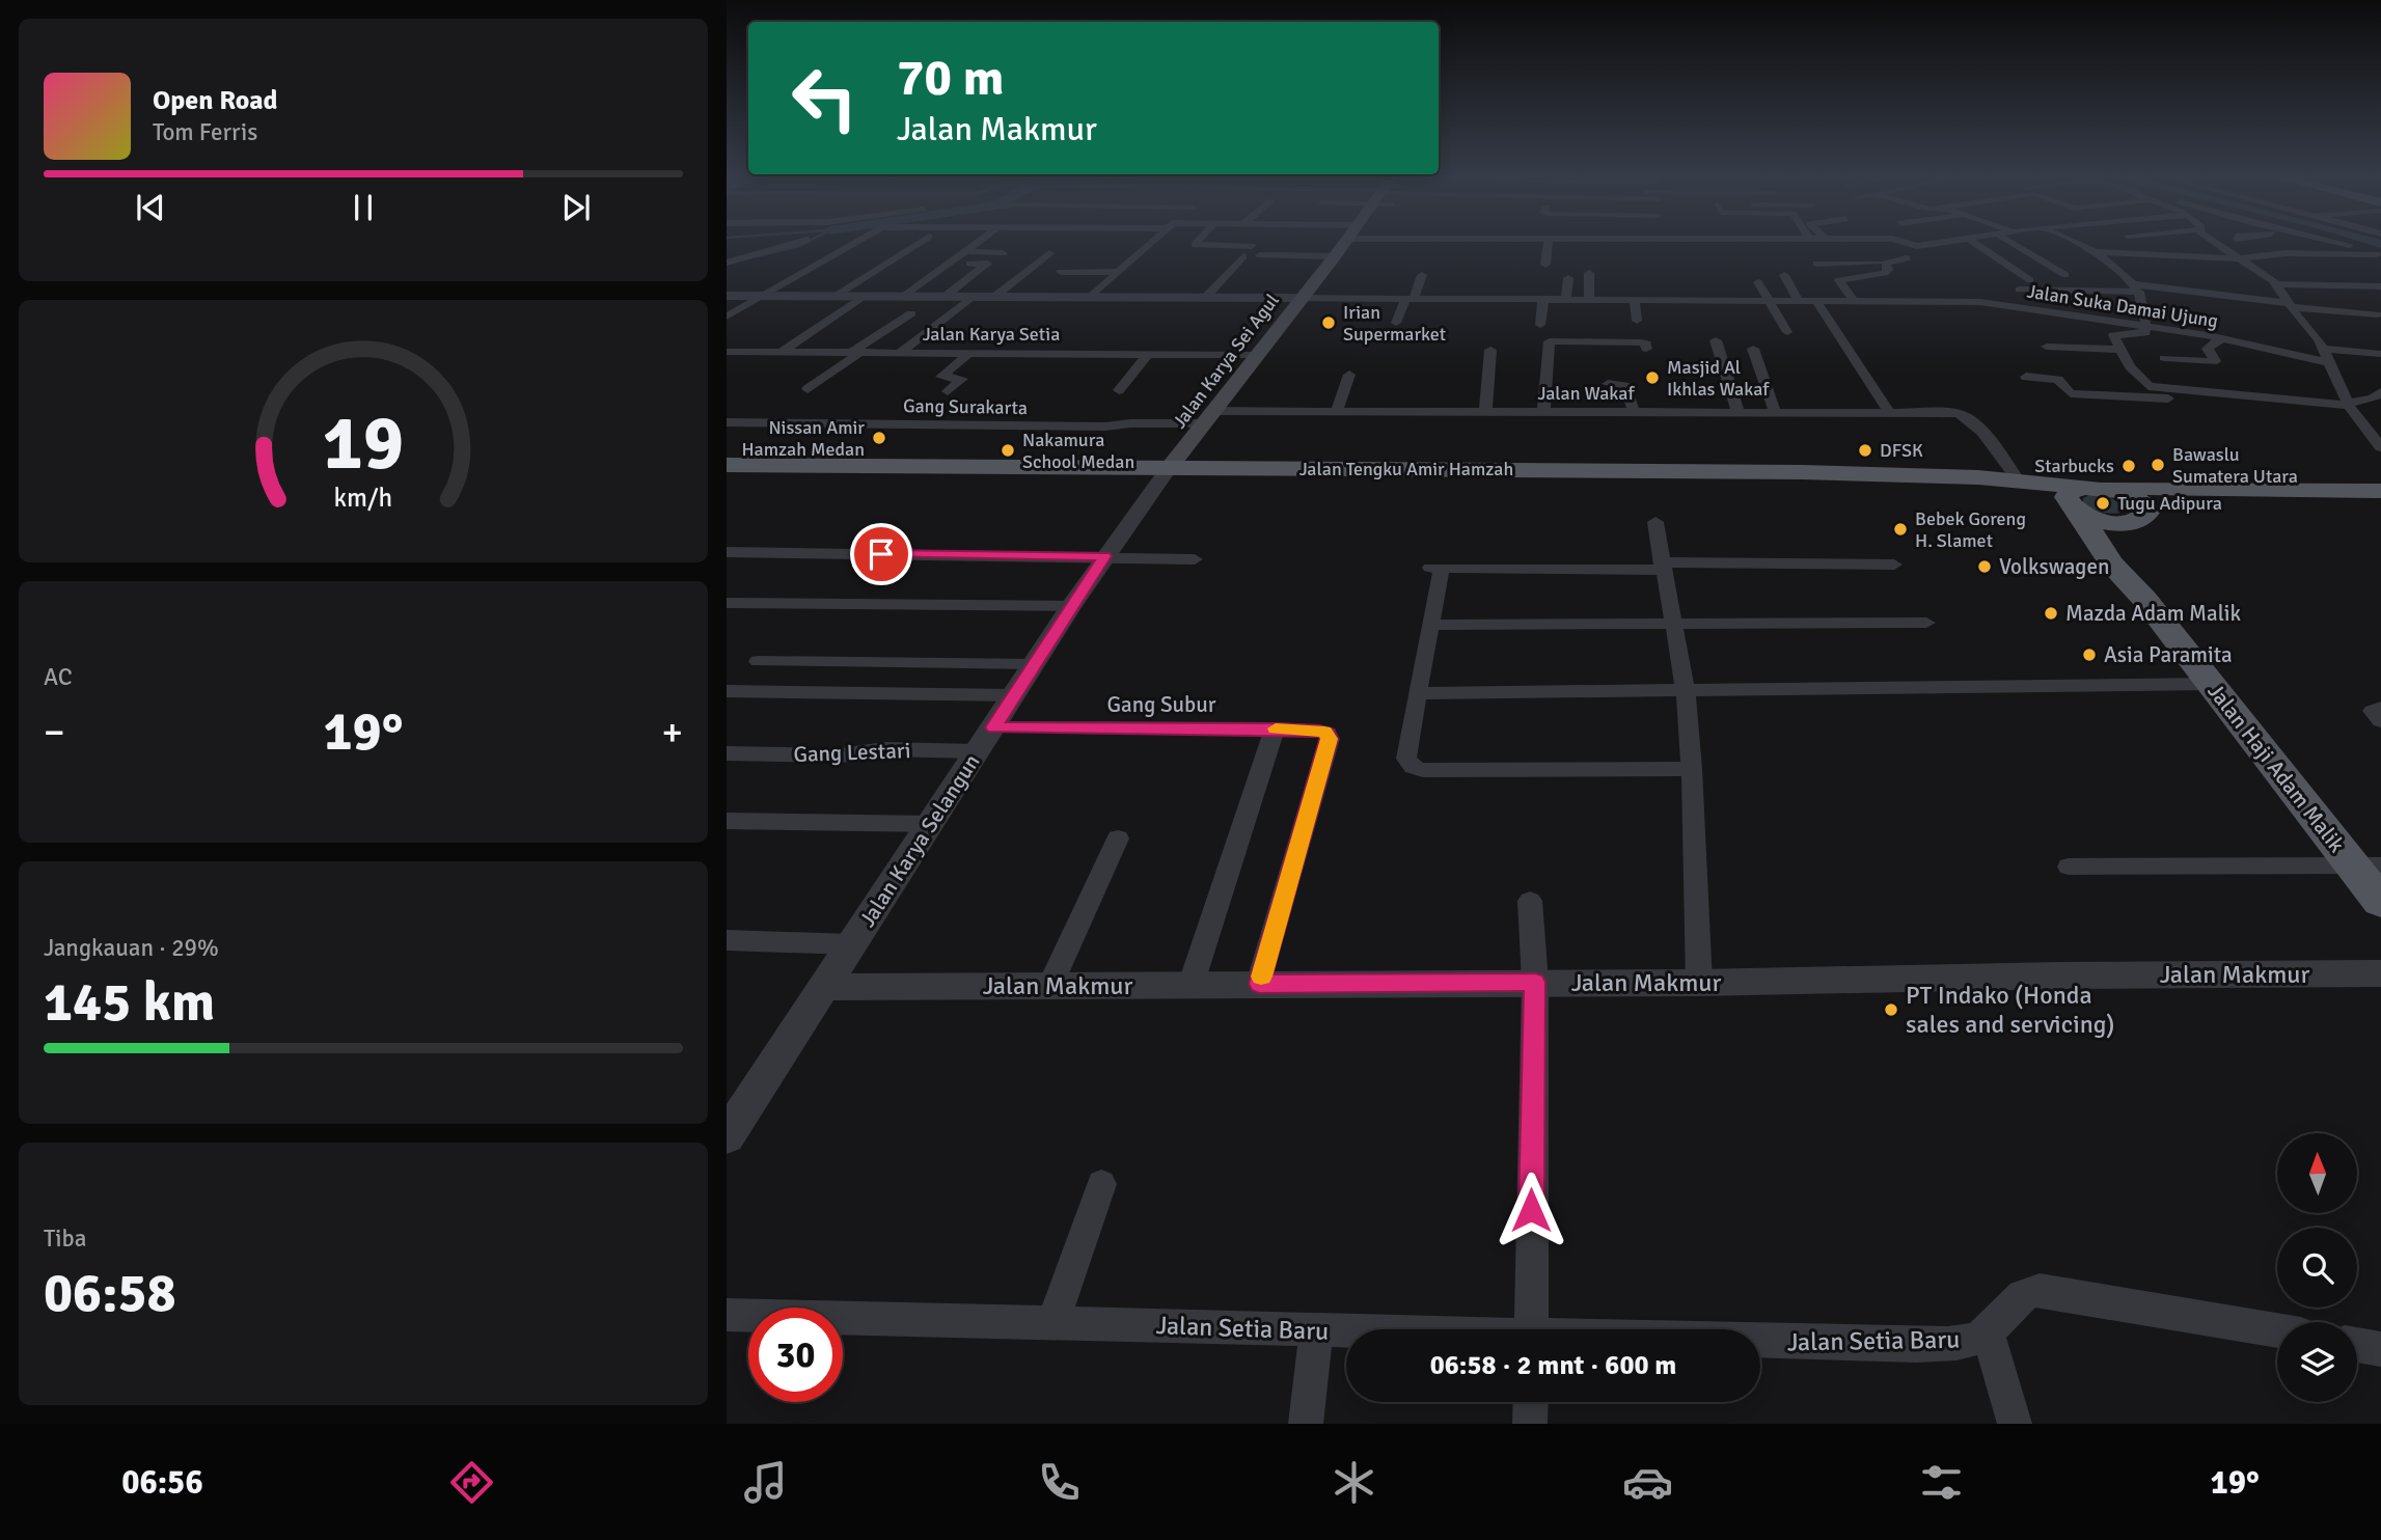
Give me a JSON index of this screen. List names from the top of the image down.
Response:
{
  "streets": {
    "main road": ["Jalan Karya Sei Agul", "Jalan Tengku Amir Hamzah", "Jalan Haji Adam Malik"],
    "street": [
      "Jalan Suka Damai Ujung",
      "Jalan Karya Setia",
      "Jalan Wakaf",
      "Gang Surakarta",
      "Gang Subur",
      "Gang Lestari",
      "Jalan Karya Selangun",
      "Jalan Makmur",
      "Jalan Setia Baru"
    ]
  },
  "crossings": [
    ["Jalan Suka Damai Ujung", "Jalan Karya Sei Agul"],
    ["Jalan Karya Setia", "Jalan Karya Sei Agul"],
    ["Jalan Karya Sei Agul", "Jalan Wakaf"],
    ["Jalan Karya Sei Agul", "Gang Surakarta"],
    ["Jalan Karya Sei Agul", "Jalan Tengku Amir Hamzah"],
    ["Jalan Karya Sei Agul", "Jalan Karya Selangun"],
    ["Jalan Wakaf", "Gang Surakarta"],
    ["Jalan Wakaf", "Jalan Tengku Amir Hamzah"],
    ["Jalan Tengku Amir Hamzah", "Jalan Haji Adam Malik"],
    ["Jalan Tengku Amir Hamzah", "Jalan Karya Selangun"],
    ["Gang Subur", "Jalan Karya Selangun"],
    ["Gang Subur", "Jalan Makmur"],
    ["Gang Lestari", "Jalan Karya Selangun"],
    ["Jalan Karya Selangun", "Jalan Makmur"]
  ],
  "places": [
    "Irian Supermarket",
    "Masjid Al Ikhlas Wakaf",
    "Nissan Amir Hamzah Medan",
    "Nakamura School Medan",
    "DFSK",
    "Bawaslu Sumatera Utara",
    "Starbucks",
    "Tugu Adipura",
    "Bebek Goreng H. Slamet",
    "Volkswagen",
    "Mazda Adam Malik",
    "Asia Paramita",
    "PT Indako (Honda sales and servicing)"
  ],
  "north": "top",
  "page": {
    "turn": ["70 m", "Jalan Makmur"],
    "song": ["Open Road", "Tom Ferris"],
    "tile": [
      "AC",
      ["Jangkauan · 29%", "145 km"],
      ["Tiba", "06:58"]
    ],
    "heat": ["−", "19°", "+"],
    "limit": "30",
    "trip": "06:58 · 2 mnt · 600 m",
    "tabs": ["06:56", "19°"],
    "gauge": ["19", "km/h"]
  }
}
